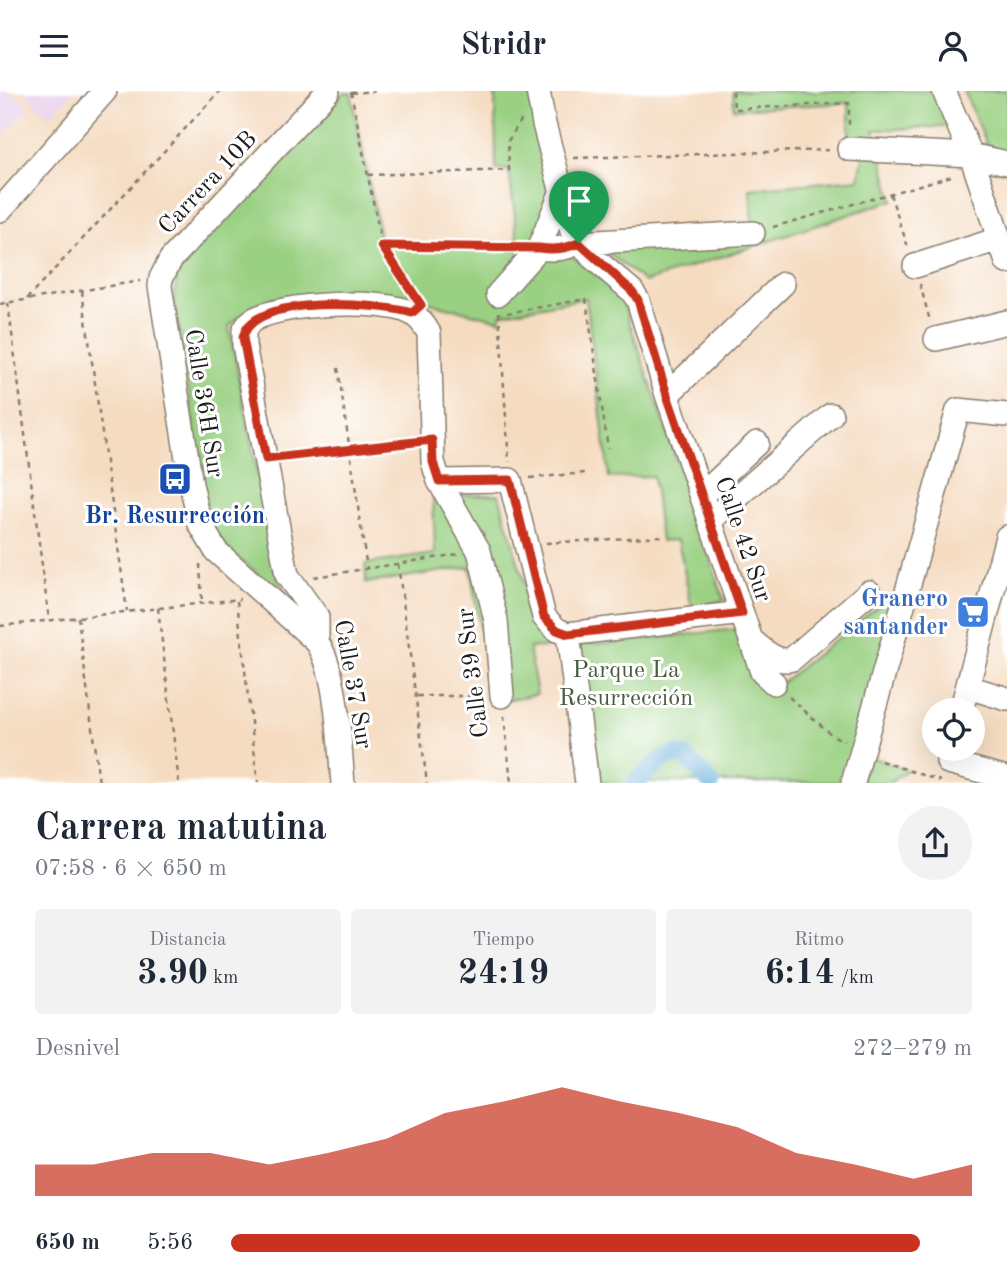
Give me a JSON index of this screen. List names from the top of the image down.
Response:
{
  "streets": {
    "street": [
      "Carrera 10B",
      "Calle 36H Sur",
      "Calle 42 Sur",
      "Calle 39 Sur",
      "Calle 37 Sur"
    ]
  },
  "crossings": [
    ["Carrera 10B", "Calle 36H Sur"],
    ["Calle 39 Sur", "Calle 37 Sur"]
  ],
  "parks": ["Parque La Resurrección"],
  "places": {
    "bus stop": ["Br. Resurrección"],
    "supermarket": ["Granero santander"]
  },
  "page": {
    "header": "Stridr",
    "heading": ["Carrera matutina", "07:58 · 6 × 650 m"],
    "stats": [
      ["Distancia", "3.90 km"],
      ["Tiempo", "24:19"],
      ["Ritmo", "6:14 /km"]
    ],
    "chart": ["Desnivel", "272–279 m"],
    "list": [
      {
        "name": "650 m",
        "note": "5:56"
      }
    ]
  }
}
